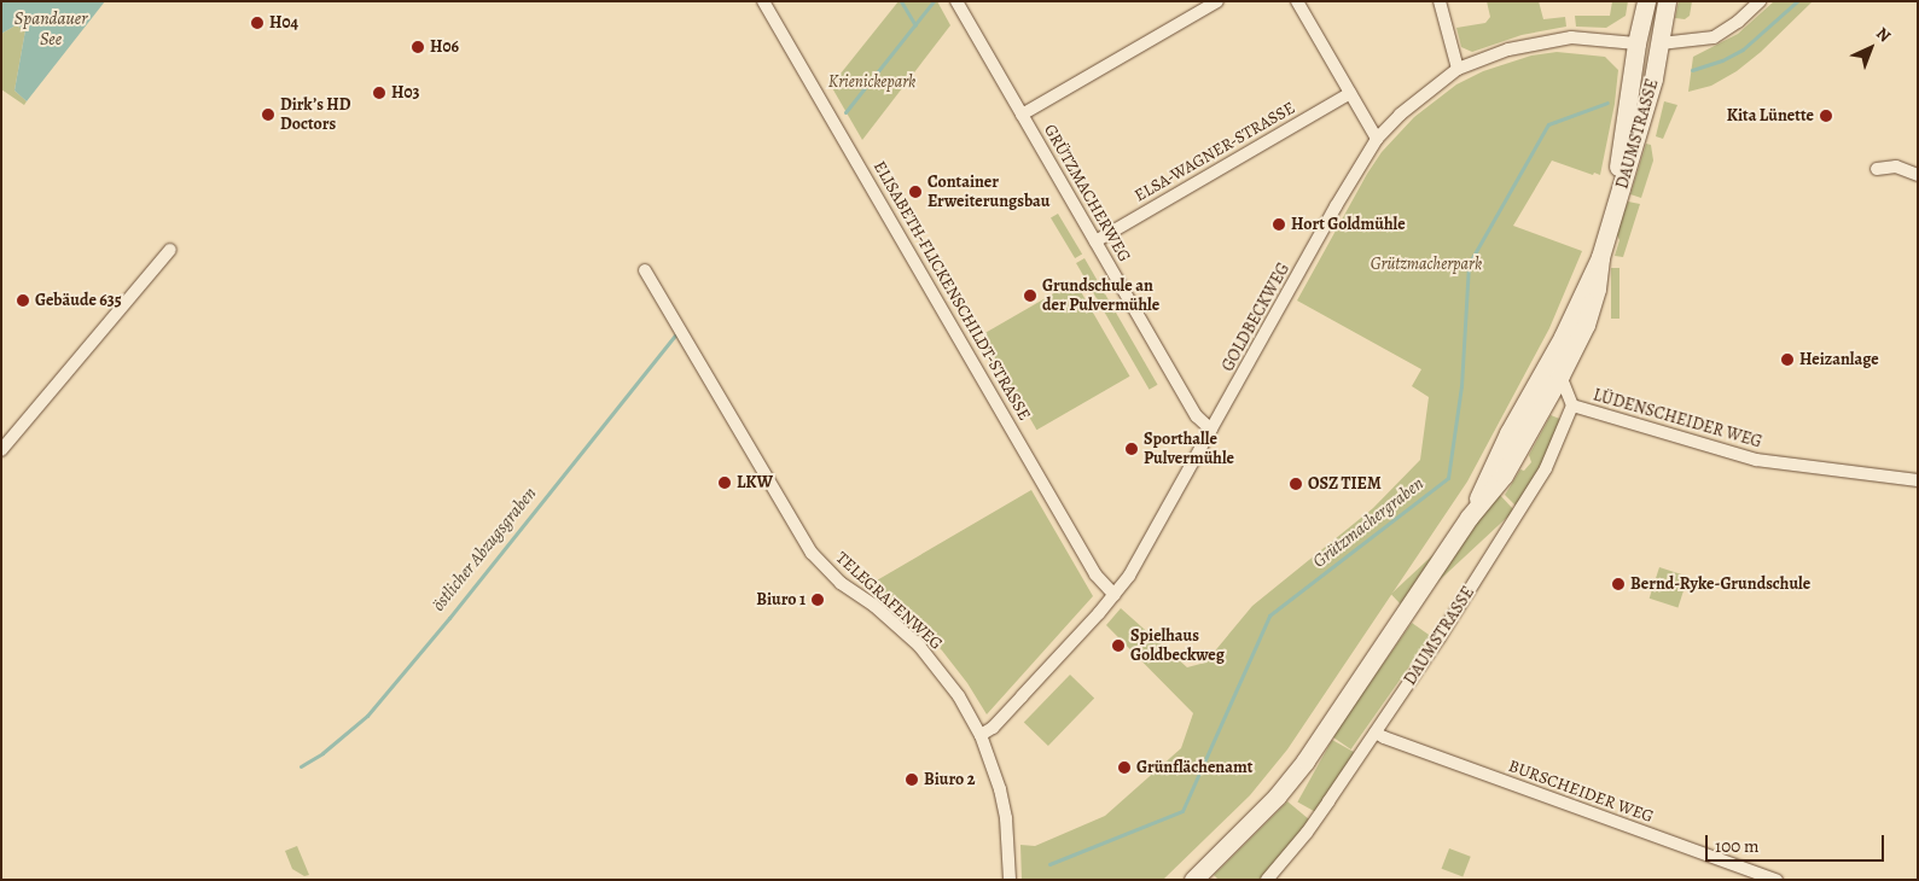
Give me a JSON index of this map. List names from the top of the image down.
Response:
{
  "streets": {
    "main road": ["DAUMSTRASSE"],
    "street": [
      "ELSA-WAGNER-STRASSE",
      "GRÜTZMACHERWEG",
      "ELISABETH-FLICKENSCHILDT-STRASSE",
      "GOLDBECKWEG",
      "LÜDENSCHEIDER WEG",
      "TELEGRAFENWEG",
      "BURSCHEIDER WEG"
    ]
  },
  "crossings": [
    ["DAUMSTRASSE", "GOLDBECKWEG"],
    ["DAUMSTRASSE", "LÜDENSCHEIDER WEG"],
    ["DAUMSTRASSE", "BURSCHEIDER WEG"],
    ["ELSA-WAGNER-STRASSE", "GRÜTZMACHERWEG"],
    ["GRÜTZMACHERWEG", "GOLDBECKWEG"],
    ["ELISABETH-FLICKENSCHILDT-STRASSE", "GOLDBECKWEG"],
    ["GOLDBECKWEG", "TELEGRAFENWEG"]
  ],
  "water": ["Spandauer See", "Grützmachergraben", "östlicher Abzugsgraben"],
  "parks": ["Krienickepark", "Grützmacherpark"],
  "places": [
    "H04",
    "H06",
    "H03",
    "Dirk’s HD Doctors",
    "Kita Lünette",
    "Container Erweiterungsbau",
    "Hort Goldmühle",
    "Grundschule an der Pulvermühle",
    "Gebäude 635",
    "Heizanlage",
    "Sporthalle Pulvermühle",
    "LKW",
    "OSZ TIEM",
    "Bernd-Ryke-Grundschule",
    "Biuro 1",
    "Spielhaus Goldbeckweg",
    "Grünflächenamt",
    "Biuro 2"
  ],
  "scale_bar": "100 m",
  "north": "top right"
}
